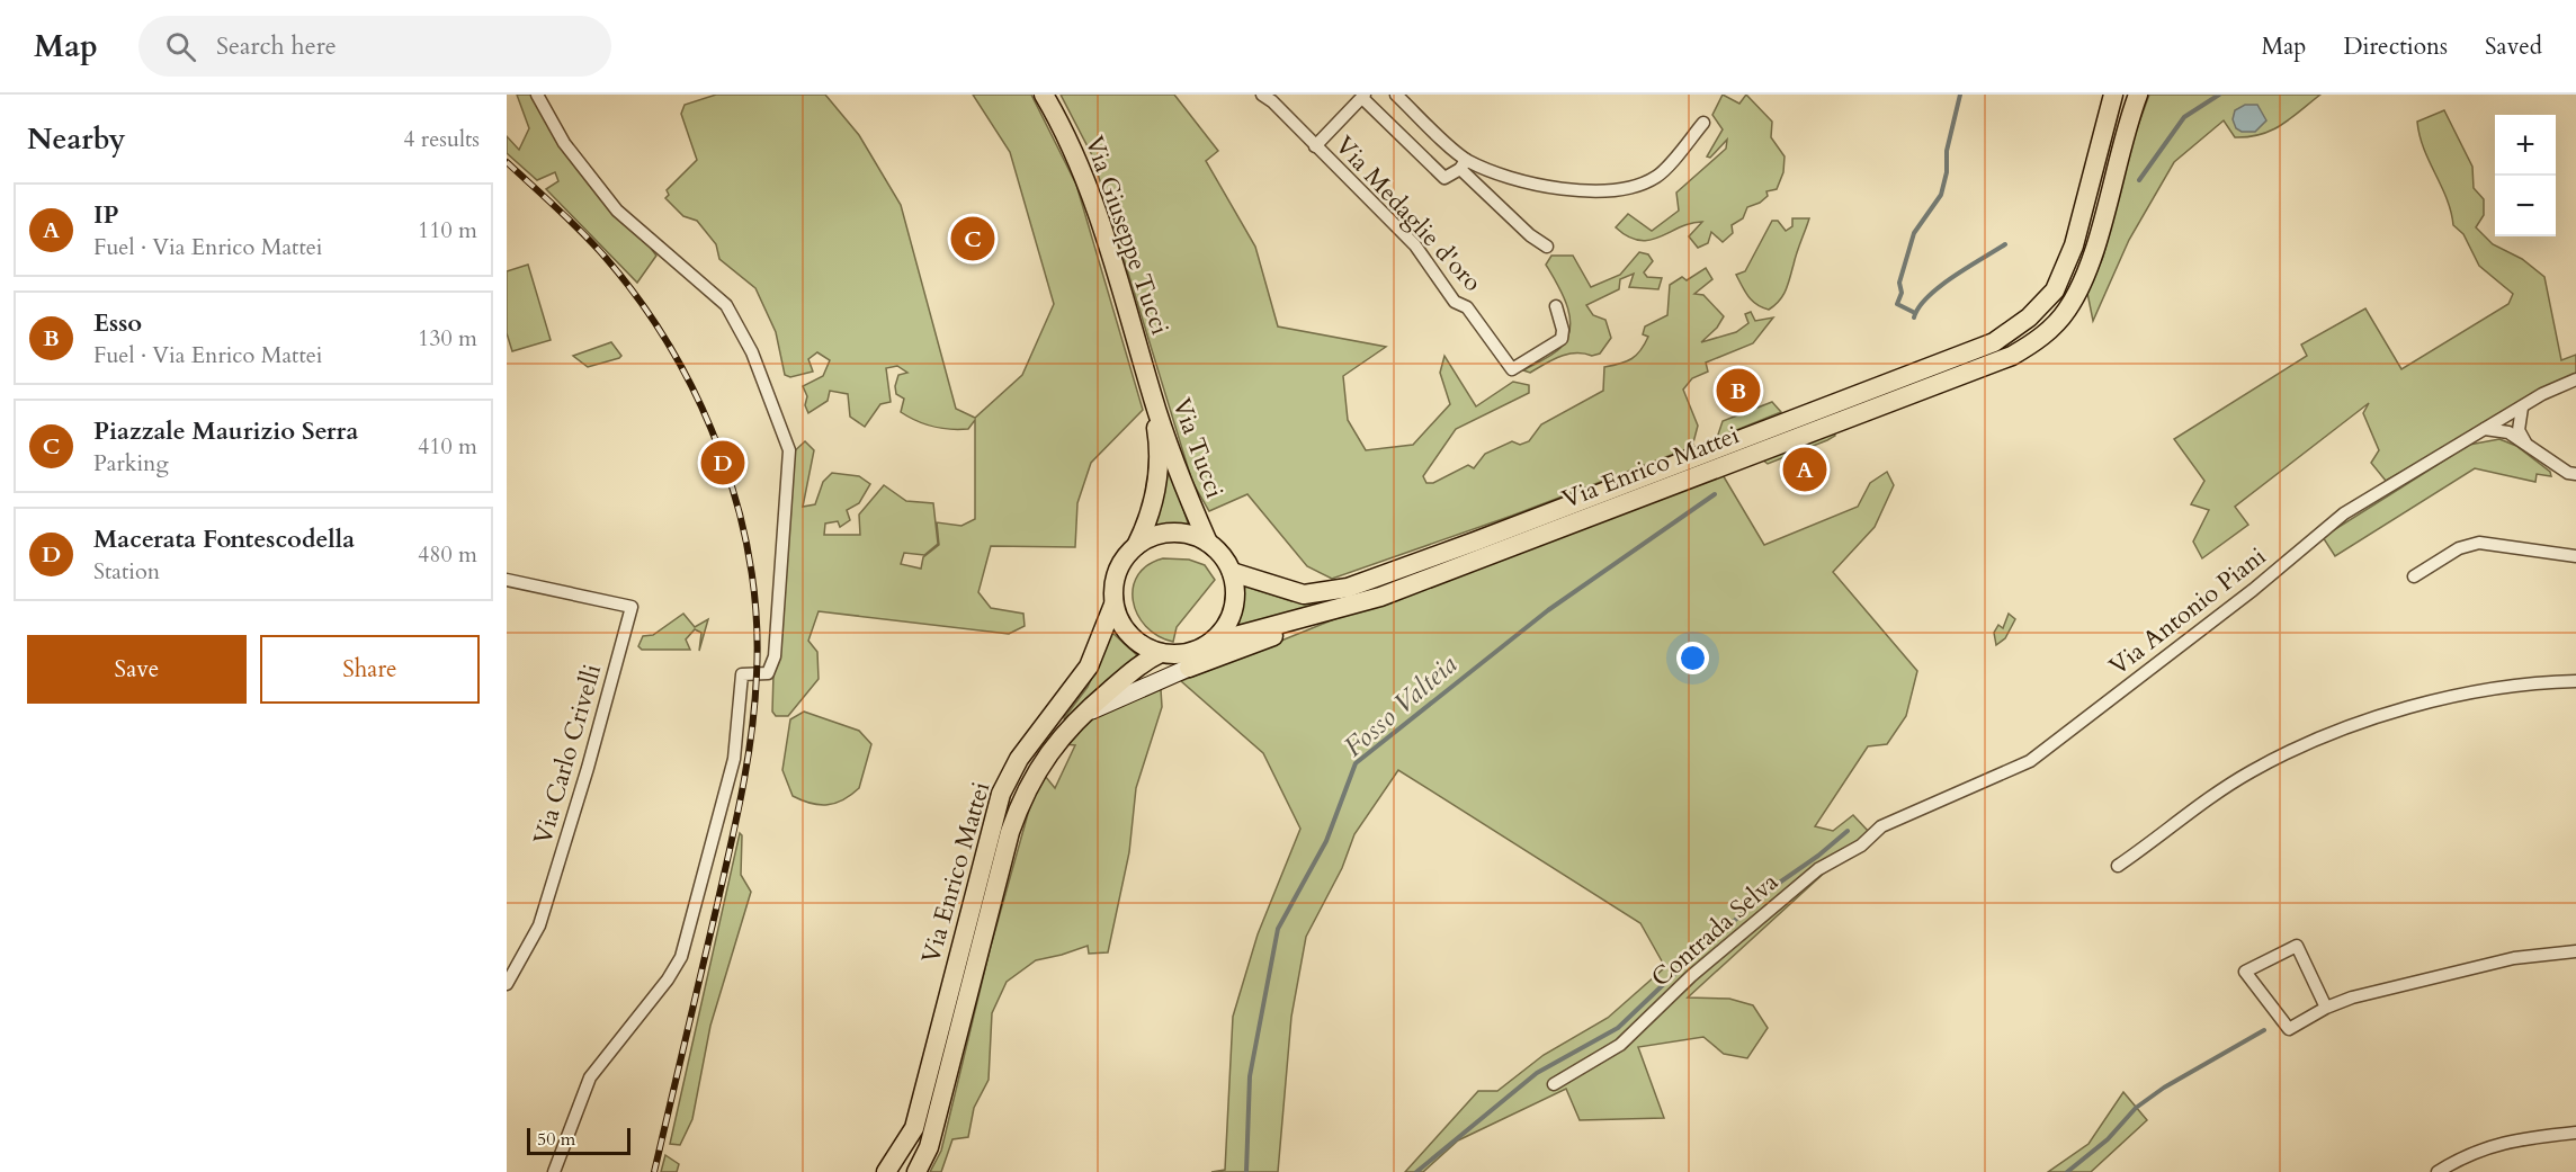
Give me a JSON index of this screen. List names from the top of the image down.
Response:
{
  "streets": {
    "main road": ["Via Giuseppe Tucci", "Via Tucci", "Via Enrico Mattei"],
    "street": [
      "Via Medaglie d'oro",
      "Via Antonio Piani",
      "Via Carlo Crivelli",
      "Contrada Selva"
    ]
  },
  "crossings": [
    ["Via Giuseppe Tucci", "Via Tucci"],
    ["Via Tucci", "Via Enrico Mattei"],
    ["Via Antonio Piani", "Contrada Selva"]
  ],
  "water": ["Fosso Valteia"],
  "scale_bar": "50 m",
  "page": {
    "header": "Map",
    "search": "Search here",
    "nav": ["Map", "Directions", "Saved"],
    "heading": ["Nearby", "4 results"],
    "map_buttons": ["+", "−"],
    "list": [
      {
        "mark": "A",
        "name": "IP",
        "note": "Fuel · Via Enrico Mattei",
        "value": "110 m"
      },
      {
        "mark": "B",
        "name": "Esso",
        "note": "Fuel · Via Enrico Mattei",
        "value": "130 m"
      },
      {
        "mark": "C",
        "name": "Piazzale Maurizio Serra",
        "note": "Parking",
        "value": "410 m"
      },
      {
        "mark": "D",
        "name": "Macerata Fontescodella",
        "note": "Station",
        "value": "480 m"
      }
    ],
    "pins": [
      "C",
      "B",
      "D",
      "A"
    ],
    "buttons": ["Save", "Share"],
    "scale": "50 m"
  }
}
